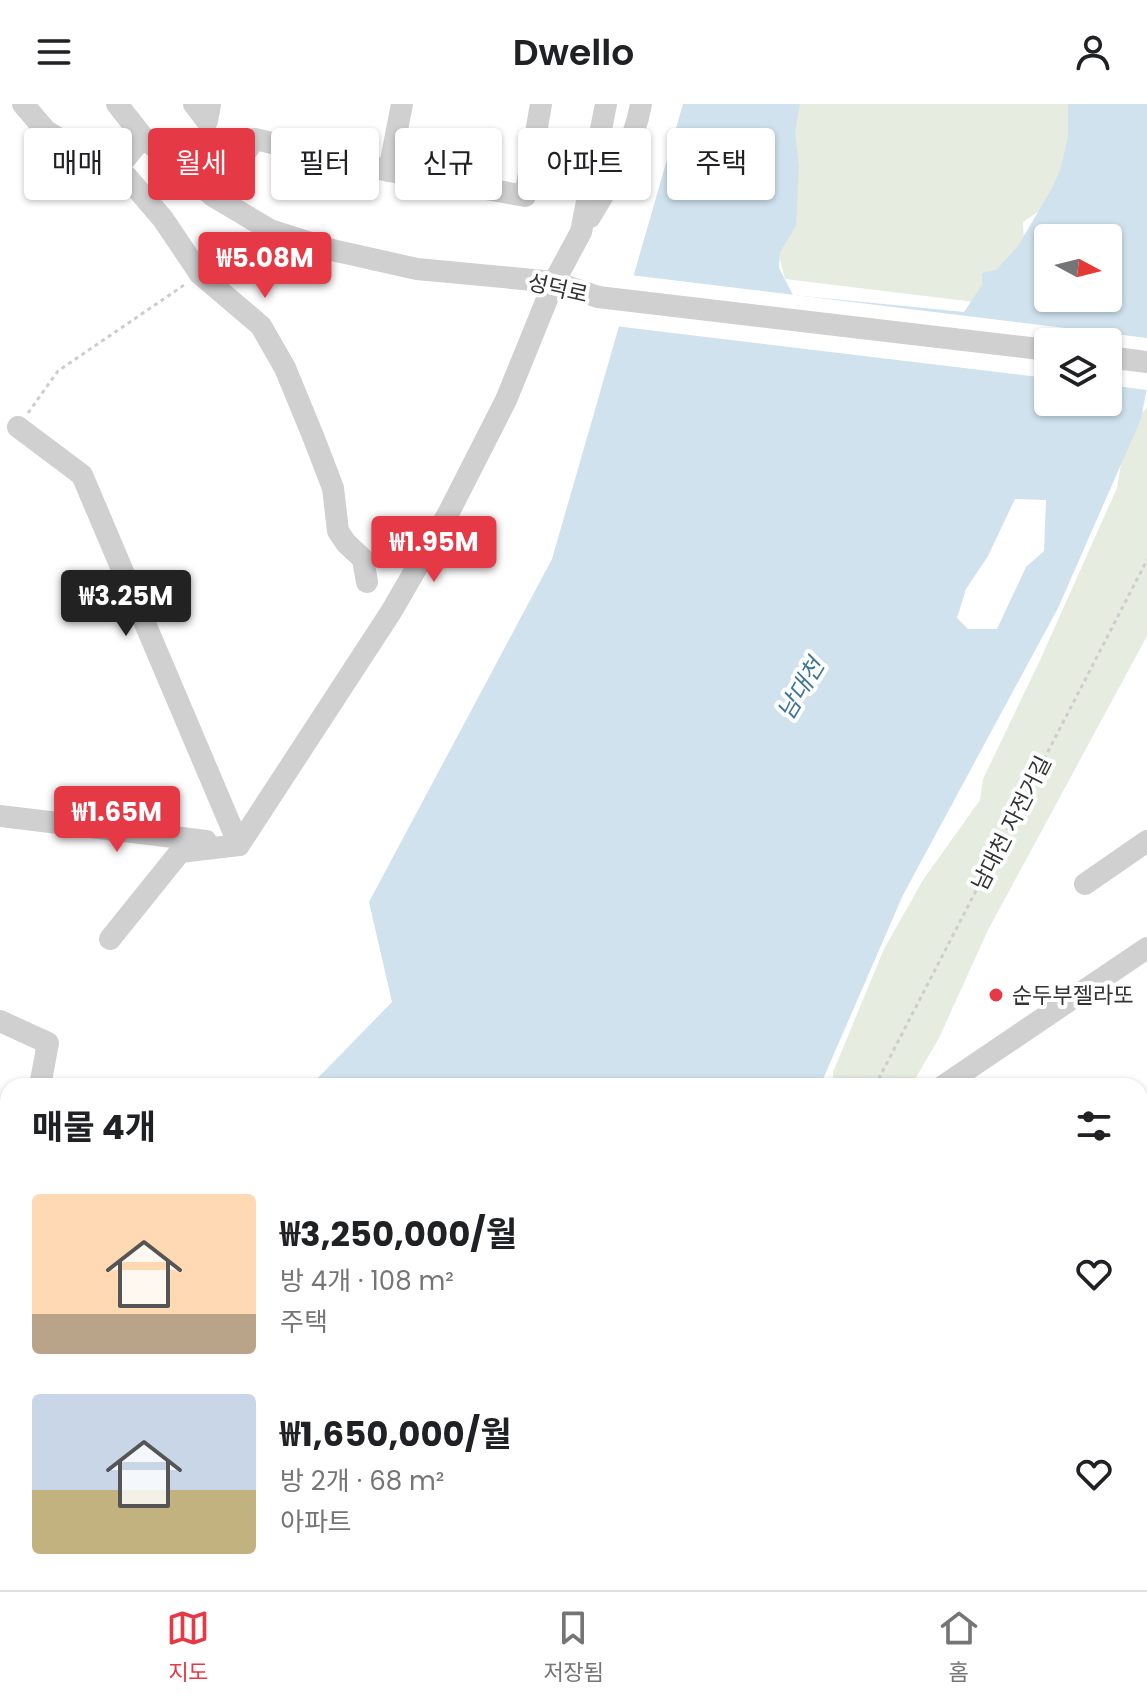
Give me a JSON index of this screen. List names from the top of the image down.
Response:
{
  "streets": {
    "street": ["성덕로"],
    "path": ["남대천 자전거길"]
  },
  "water": ["남대천"],
  "places": ["순두부젤라또"],
  "north": "right",
  "page": {
    "header": "Dwello",
    "chip": [
      "매매",
      "월세",
      "필터",
      "신규",
      "아파트",
      "주택"
    ],
    "price": [
      "₩5.08M",
      "₩1.95M",
      "₩3.25M",
      "₩1.65M"
    ],
    "heading": "매물 4개",
    "list": [
      {
        "name": "₩3,250,000/월",
        "note": "방 4개 · 108 m² · 주택"
      },
      {
        "name": "₩1,650,000/월",
        "note": "방 2개 · 68 m² · 아파트"
      }
    ],
    "tabs": ["지도", "저장됨", "홈"]
  }
}
